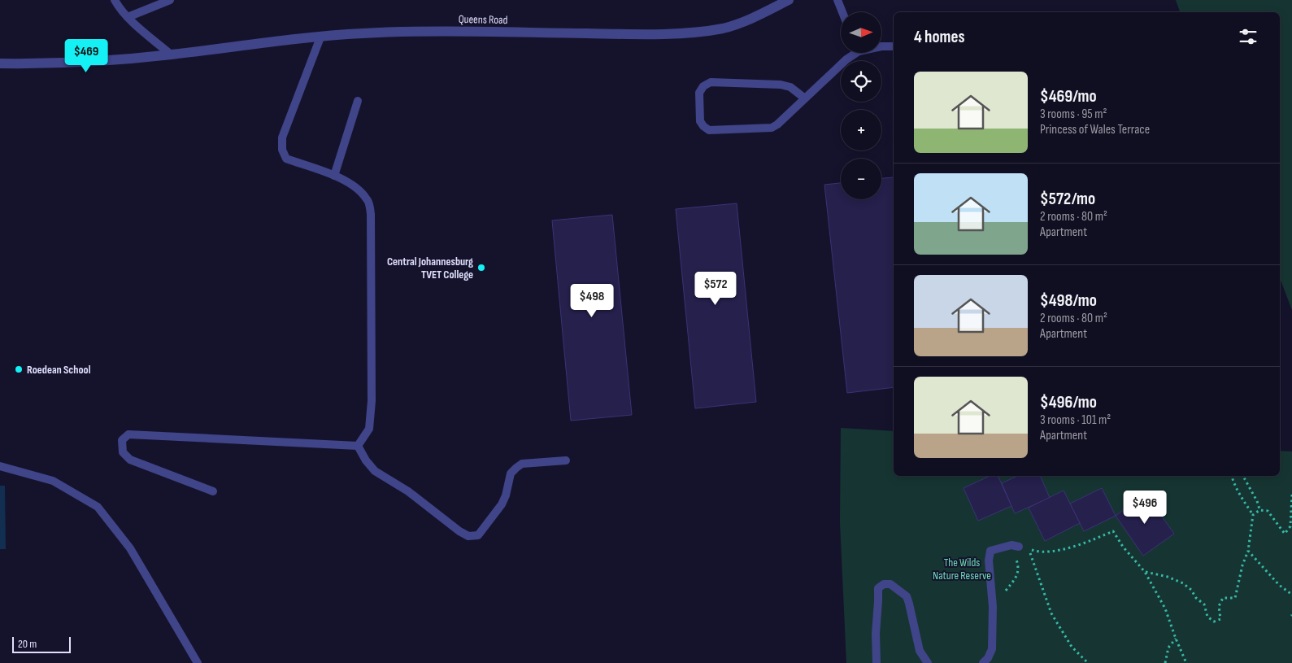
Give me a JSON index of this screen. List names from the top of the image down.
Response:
{
  "streets": {
    "street": ["Queens Road"]
  },
  "parks": ["The Wilds Nature Reserve"],
  "places": ["Central Johannesburg TVET College", "Roedean School"],
  "scale_bar": "20 m",
  "north": "right",
  "page": {
    "map_buttons": ["+", "−"],
    "heading": "4 homes",
    "price": [
      "$469",
      "$572",
      "$498",
      "$496"
    ],
    "list": [
      {
        "name": "$469/mo",
        "note": "3 rooms · 95 m² · Princess of Wales Terrace"
      },
      {
        "name": "$572/mo",
        "note": "2 rooms · 80 m² · Apartment"
      },
      {
        "name": "$498/mo",
        "note": "2 rooms · 80 m² · Apartment"
      },
      {
        "name": "$496/mo",
        "note": "3 rooms · 101 m² · Apartment"
      }
    ],
    "scale": "20 m"
  }
}
